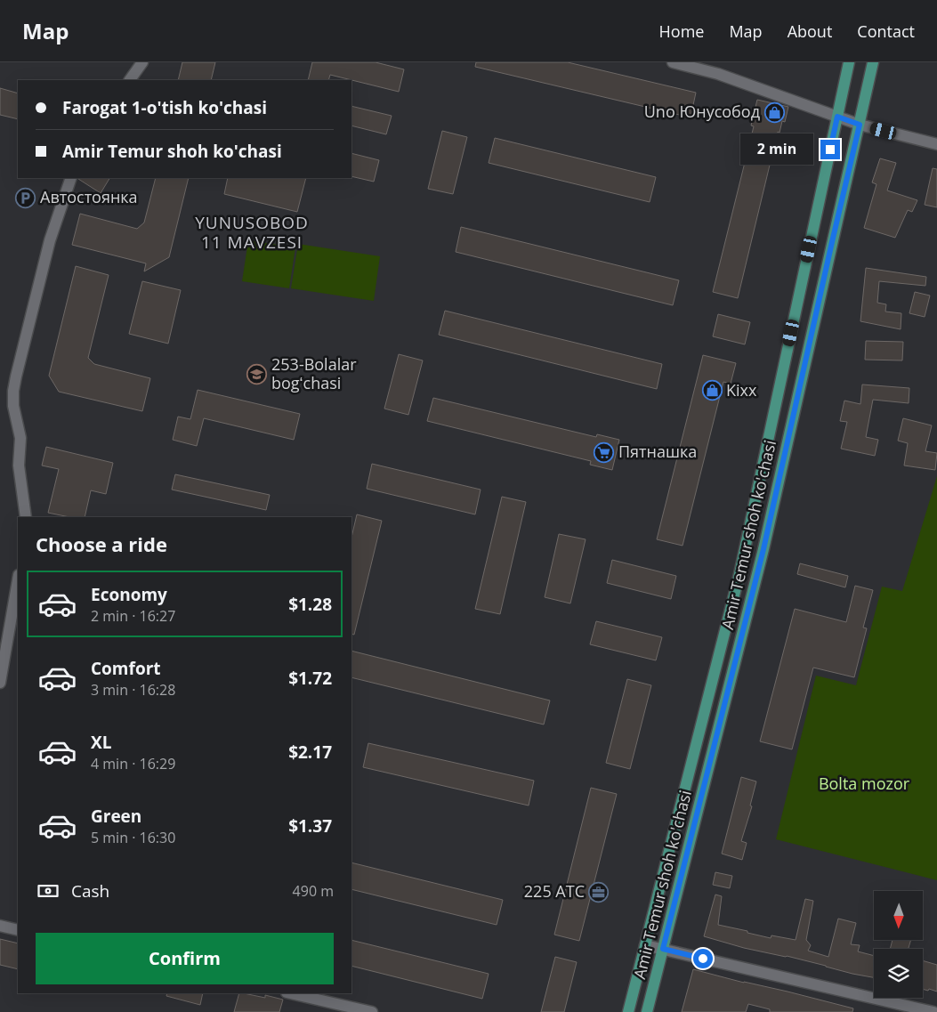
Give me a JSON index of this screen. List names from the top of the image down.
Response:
{
  "streets": {
    "main road": ["Amir Temur shoh ko'chasi"]
  },
  "districts": ["YUNUSOBOD 11 MAVZESI"],
  "parks": ["Bolta mozor"],
  "places": {
    "shop": ["Uno Юнусобод", "Kixx"],
    "parking": ["Автостоянка"],
    "school or university": ["253-Bolalar bogʻchasi"],
    "supermarket": ["Пятнашка"],
    "office": ["225 АТС"]
  },
  "north": "bottom",
  "page": {
    "header": "Map",
    "nav": [
      "Home",
      "Map",
      "About",
      "Contact"
    ],
    "banner": ["Farogat 1-o'tish ko'chasi", "Amir Temur shoh ko'chasi"],
    "bubble": "2 min",
    "heading": "Choose a ride",
    "list": [
      {
        "name": "Economy",
        "note": "2 min · 16:27",
        "value": "$1.28"
      },
      {
        "name": "Comfort",
        "note": "3 min · 16:28",
        "value": "$1.72"
      },
      {
        "name": "XL",
        "note": "4 min · 16:29",
        "value": "$2.17"
      },
      {
        "name": "Green",
        "note": "5 min · 16:30",
        "value": "$1.37"
      }
    ],
    "pay": ["Cash", "490 m"],
    "buttons": "Confirm"
  }
}
